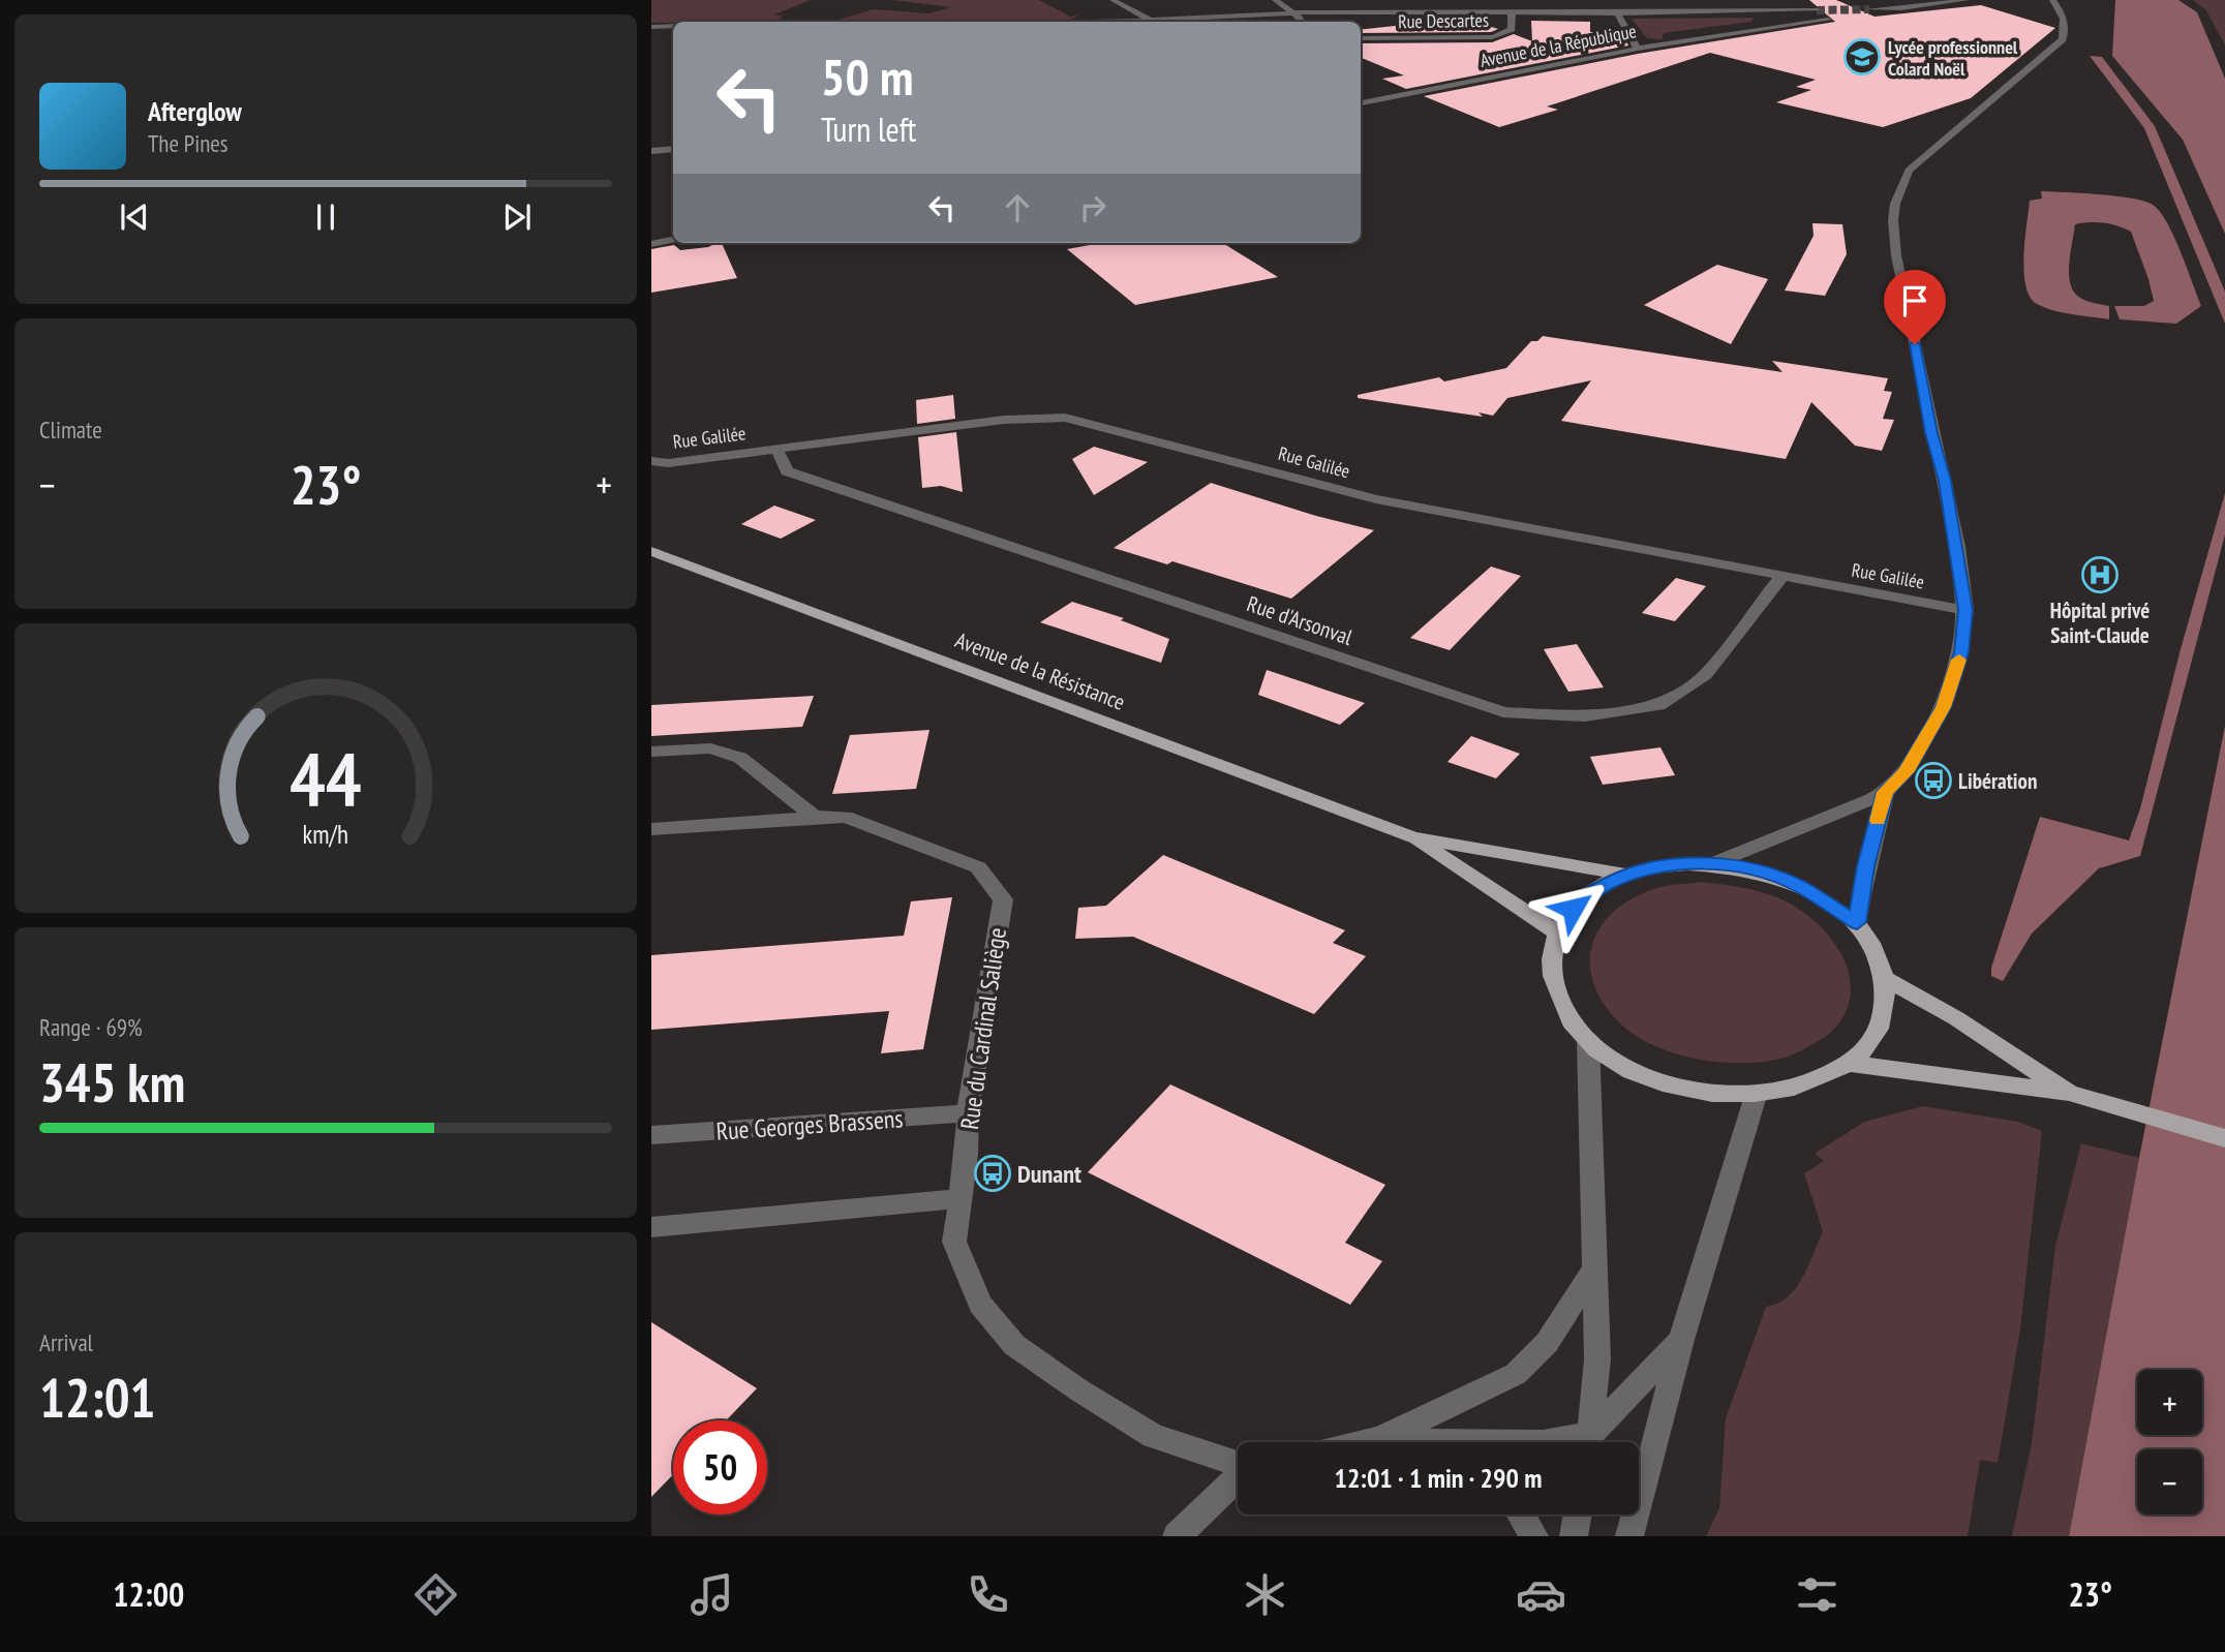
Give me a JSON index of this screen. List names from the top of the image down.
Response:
{
  "streets": {
    "main road": ["Avenue de la Résistance"],
    "street": [
      "Rue Descartes",
      "Avenue de la République",
      "Rue Galilée",
      "Rue d'Arsonval",
      "Rue du Cardinal Saliège",
      "Rue Georges Brassens"
    ]
  },
  "crossings": [
    ["Rue Galilée", "Rue d'Arsonval"],
    ["Rue du Cardinal Saliège", "Rue Georges Brassens"]
  ],
  "places": {
    "school or university": ["Lycée professionnel Colard Noël"],
    "hospital": ["Hôpital privé Saint-Claude"],
    "bus stop": ["Libération", "Dunant"]
  },
  "page": {
    "turn": ["50 m", "Turn left"],
    "song": ["Afterglow", "The Pines"],
    "tile": [
      "Climate",
      ["Range · 69%", "345 km"],
      ["Arrival", "12:01"]
    ],
    "heat": ["−", "23°", "+"],
    "map_buttons": ["+", "−"],
    "limit": "50",
    "trip": "12:01 · 1 min · 290 m",
    "tabs": ["12:00", "23°"],
    "gauge": ["44", "km/h"]
  }
}
